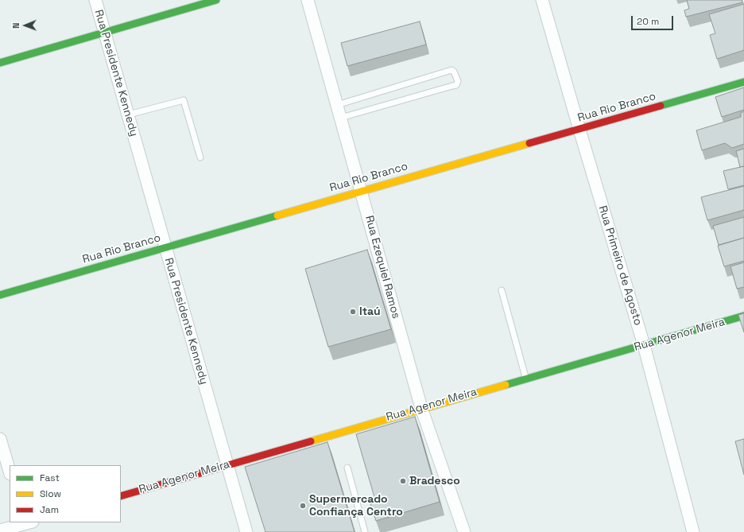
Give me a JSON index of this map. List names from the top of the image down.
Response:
{
  "streets": {
    "street": [
      "Rua Presidente Kennedy",
      "Rua Rio Branco",
      "Rua Primeiro de Agosto",
      "Rua Ezequiel Ramos",
      "Rua Agenor Meira"
    ]
  },
  "crossings": [
    ["Rua Presidente Kennedy", "Rua Rio Branco"],
    ["Rua Presidente Kennedy", "Rua Agenor Meira"],
    ["Rua Rio Branco", "Rua Primeiro de Agosto"],
    ["Rua Rio Branco", "Rua Ezequiel Ramos"],
    ["Rua Primeiro de Agosto", "Rua Agenor Meira"],
    ["Rua Ezequiel Ramos", "Rua Agenor Meira"]
  ],
  "places": ["Itaú", "Bradesco", "Supermercado Confiança Centro"],
  "legend": ["Fast", "Slow", "Jam"],
  "scale_bar": "20 m",
  "north": "left"
}
